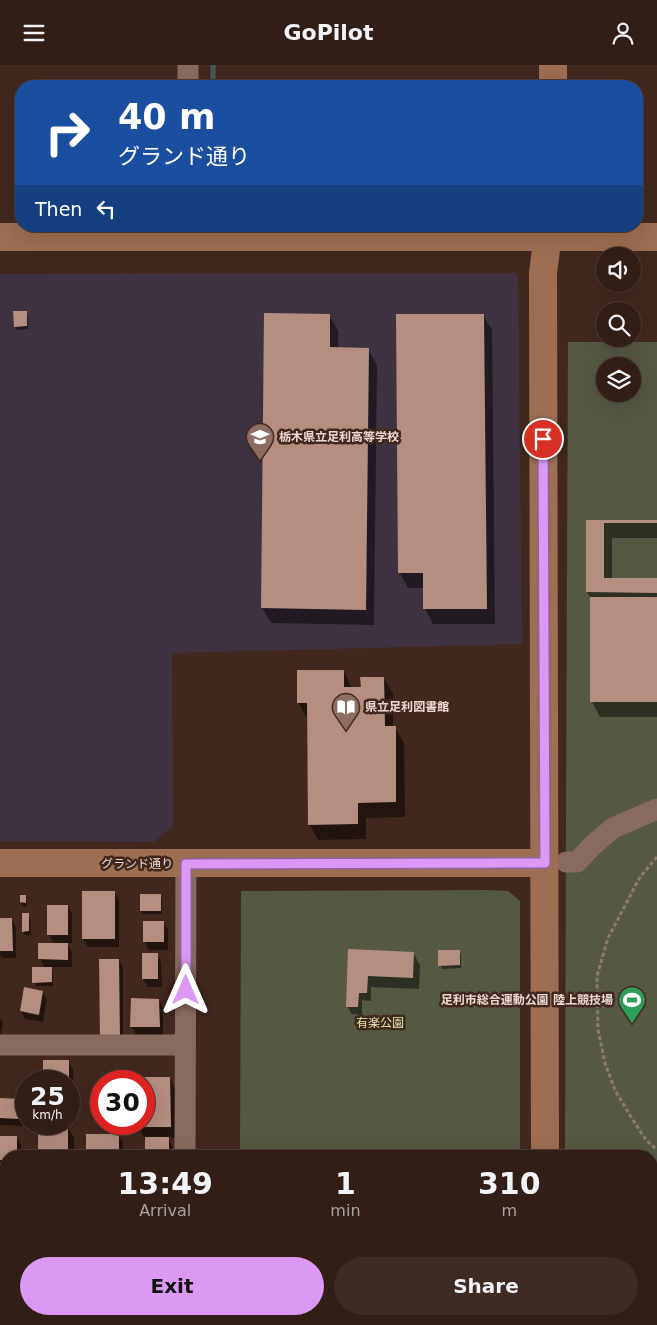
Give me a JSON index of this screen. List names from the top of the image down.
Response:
{
  "streets": {
    "street": ["グランド通り"]
  },
  "parks": ["有楽公園"],
  "places": {
    "school or university": ["栃木県立足利高等学校"],
    "library": ["県立足利図書館"],
    "sports": ["足利市総合運動公園 陸上競技場"]
  },
  "page": {
    "header": "GoPilot",
    "turn": ["40 m", "グランド通り"],
    "then": "Then",
    "speed": "25 km/h",
    "limit": "30",
    "eta": [
      "13:49",
      "Arrival",
      "1",
      "min",
      "310",
      "m"
    ],
    "buttons": ["Exit", "Share"]
  }
}
